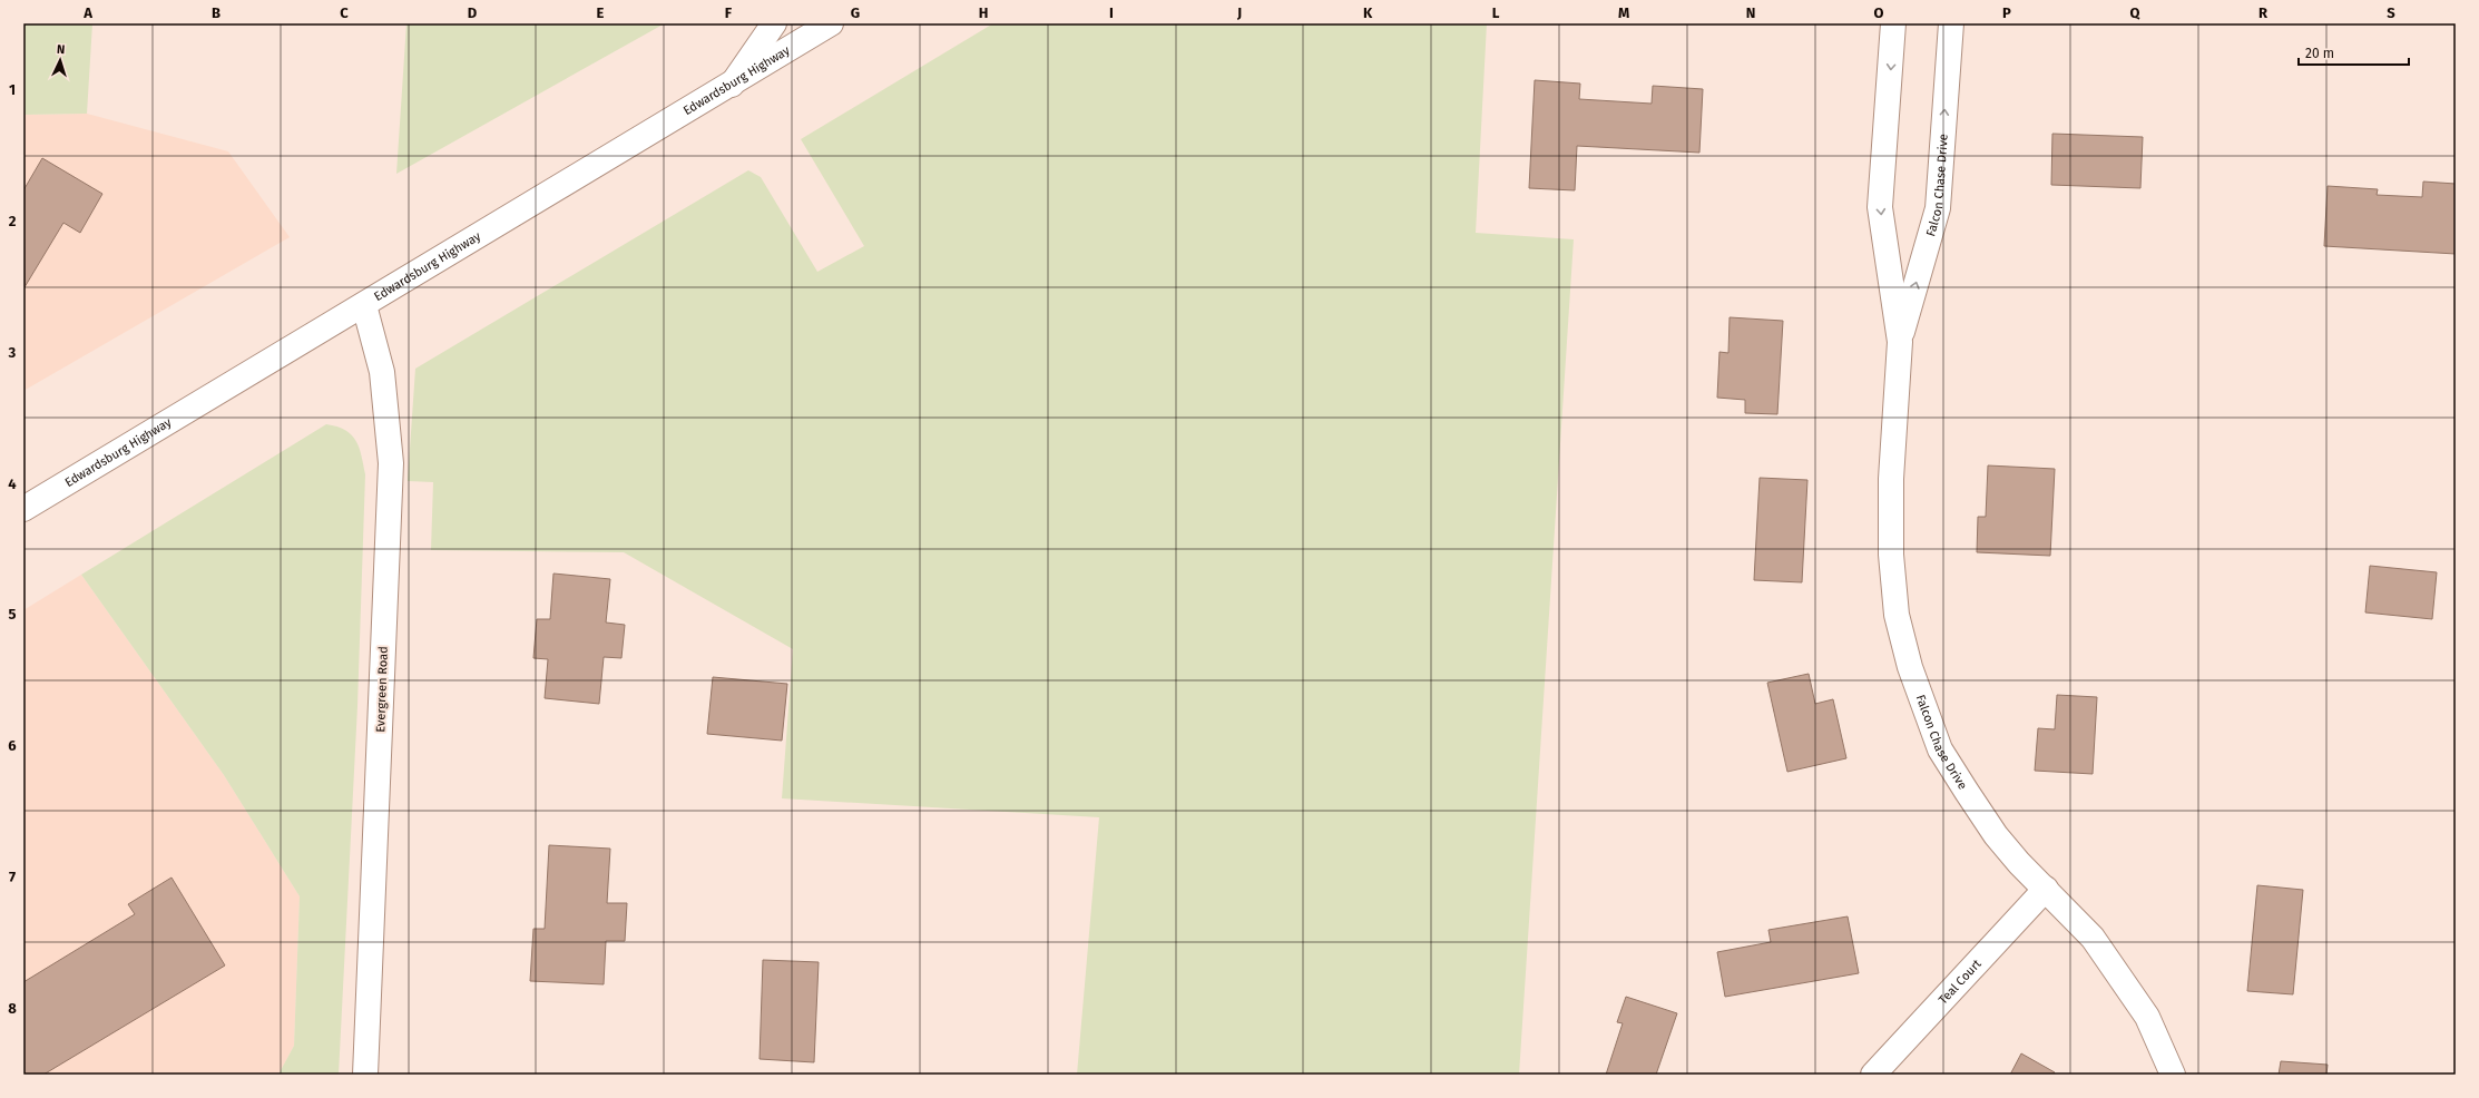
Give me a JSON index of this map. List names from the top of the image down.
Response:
{
  "streets": {
    "street": [
      "Edwardsburg Highway",
      "Falcon Chase Drive",
      "Evergreen Road",
      "Teal Court"
    ]
  },
  "crossings": [
    ["Edwardsburg Highway", "Evergreen Road"],
    ["Falcon Chase Drive", "Teal Court"]
  ],
  "scale_bar": "20 m",
  "north": "top",
  "grid": {
    "columns": [
      "A",
      "B",
      "C",
      "D",
      "E",
      "F",
      "G",
      "H",
      "I",
      "J",
      "K",
      "L",
      "M",
      "N",
      "O",
      "P",
      "Q",
      "R",
      "S"
    ],
    "rows": [
      "1",
      "2",
      "3",
      "4",
      "5",
      "6",
      "7",
      "8"
    ]
  }
}
